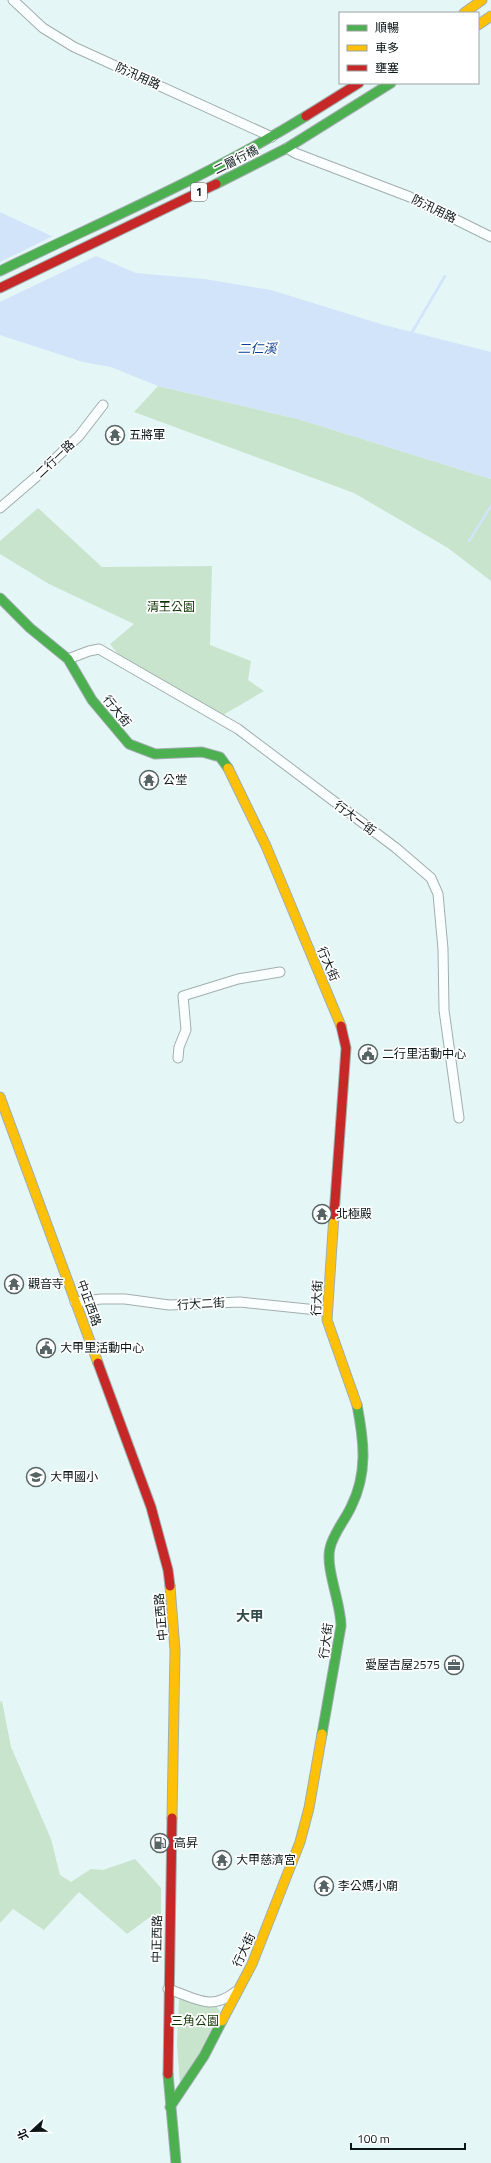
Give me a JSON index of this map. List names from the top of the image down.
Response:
{
  "streets": {
    "street": [
      "防汛用路",
      "二層行橋",
      "1",
      "二行一路",
      "行大街",
      "行大一街",
      "中正西路",
      "行大二街"
    ]
  },
  "crossings": [
    ["防汛用路", "二層行橋"],
    ["行大街", "行大一街"],
    ["行大街", "中正西路"],
    ["行大街", "行大二街"],
    ["中正西路", "行大二街"]
  ],
  "districts": ["大甲"],
  "water": ["二仁溪"],
  "parks": ["清王公園", "三角公園"],
  "places": {
    "temple": [
      "五將軍",
      "公堂",
      "北極殿",
      "觀音寺",
      "大甲慈濟宮",
      "李公媽小廟"
    ],
    "public building": ["二行里活動中心", "大甲里活動中心"],
    "school or university": ["大甲國小"],
    "office": ["愛屋吉屋2575"],
    "fuel station": ["高昇"]
  },
  "legend": ["順暢", "車多", "壅塞"],
  "scale_bar": "100 m",
  "north": "left"
}
